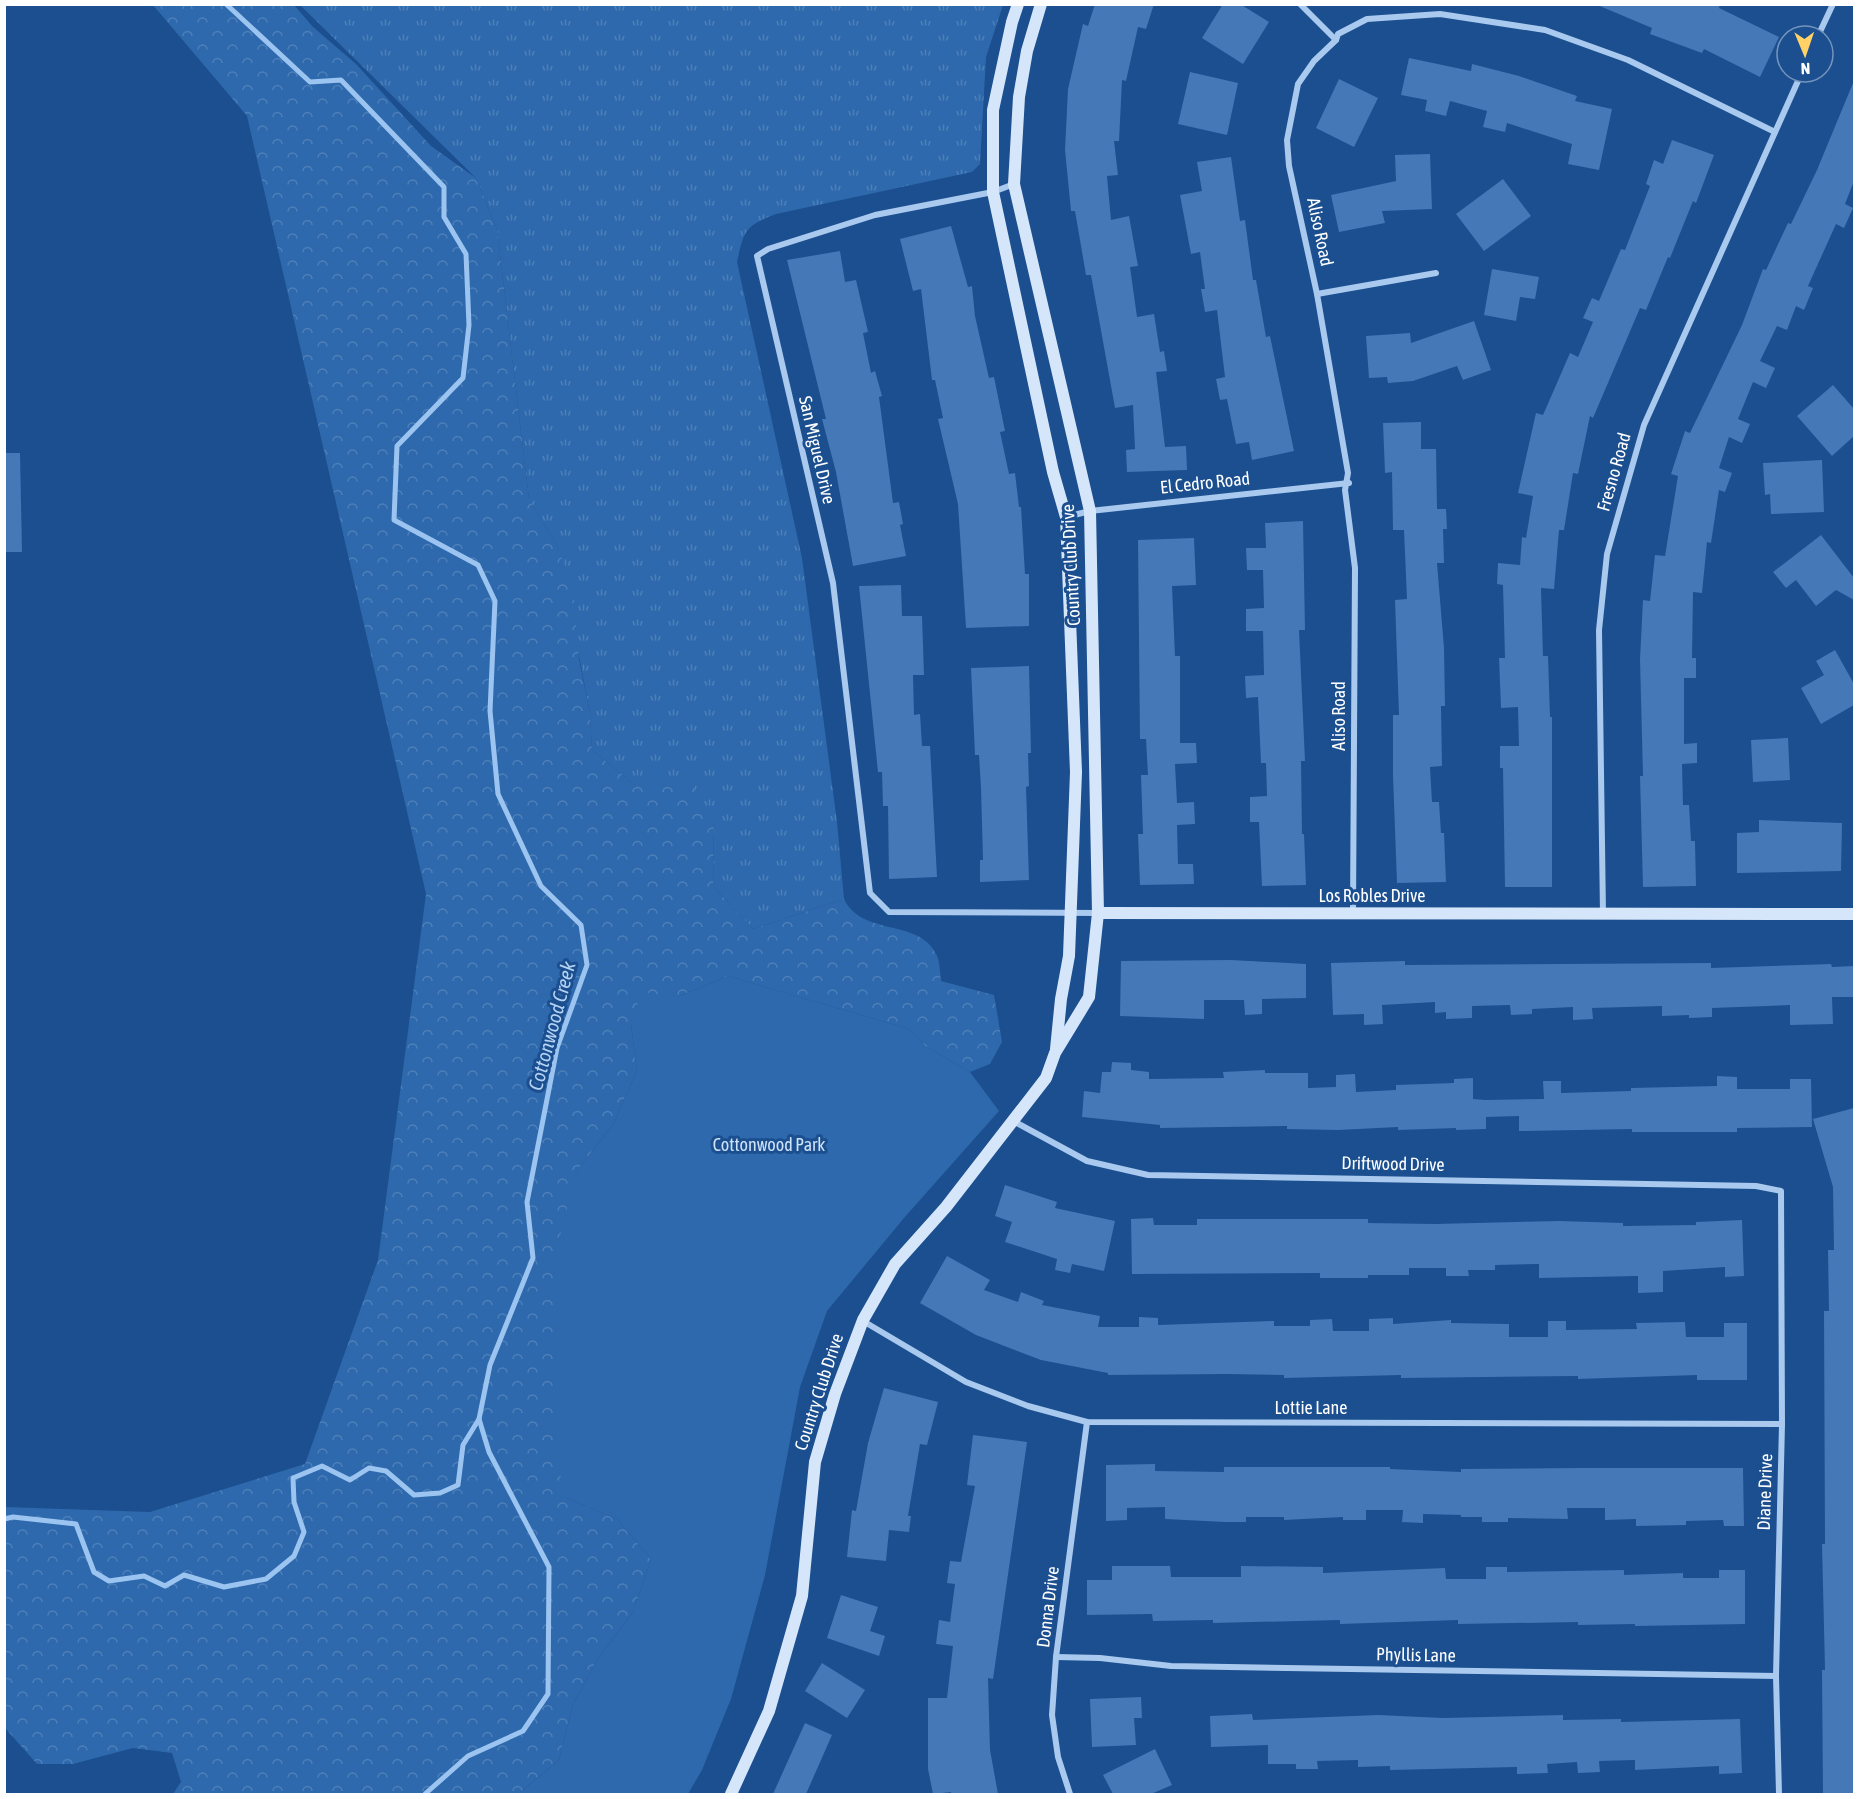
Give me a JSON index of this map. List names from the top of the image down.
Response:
{
  "streets": {
    "street": [
      "Aliso Road",
      "San Miguel Drive",
      "Fresno Road",
      "El Cedro Road",
      "Country Club Drive",
      "Los Robles Drive",
      "Driftwood Drive",
      "Lottie Lane",
      "Diane Drive",
      "Donna Drive",
      "Phyllis Lane"
    ]
  },
  "crossings": [
    ["Aliso Road", "Fresno Road"],
    ["Aliso Road", "El Cedro Road"],
    ["Aliso Road", "Los Robles Drive"],
    ["San Miguel Drive", "Country Club Drive"],
    ["San Miguel Drive", "Los Robles Drive"],
    ["Fresno Road", "Los Robles Drive"],
    ["El Cedro Road", "Country Club Drive"],
    ["Country Club Drive", "Los Robles Drive"],
    ["Country Club Drive", "Driftwood Drive"],
    ["Country Club Drive", "Lottie Lane"],
    ["Driftwood Drive", "Diane Drive"],
    ["Lottie Lane", "Diane Drive"],
    ["Lottie Lane", "Donna Drive"],
    ["Diane Drive", "Phyllis Lane"],
    ["Donna Drive", "Phyllis Lane"]
  ],
  "water": ["Cottonwood Creek"],
  "parks": ["Cottonwood Park"],
  "north": "bottom"
}
